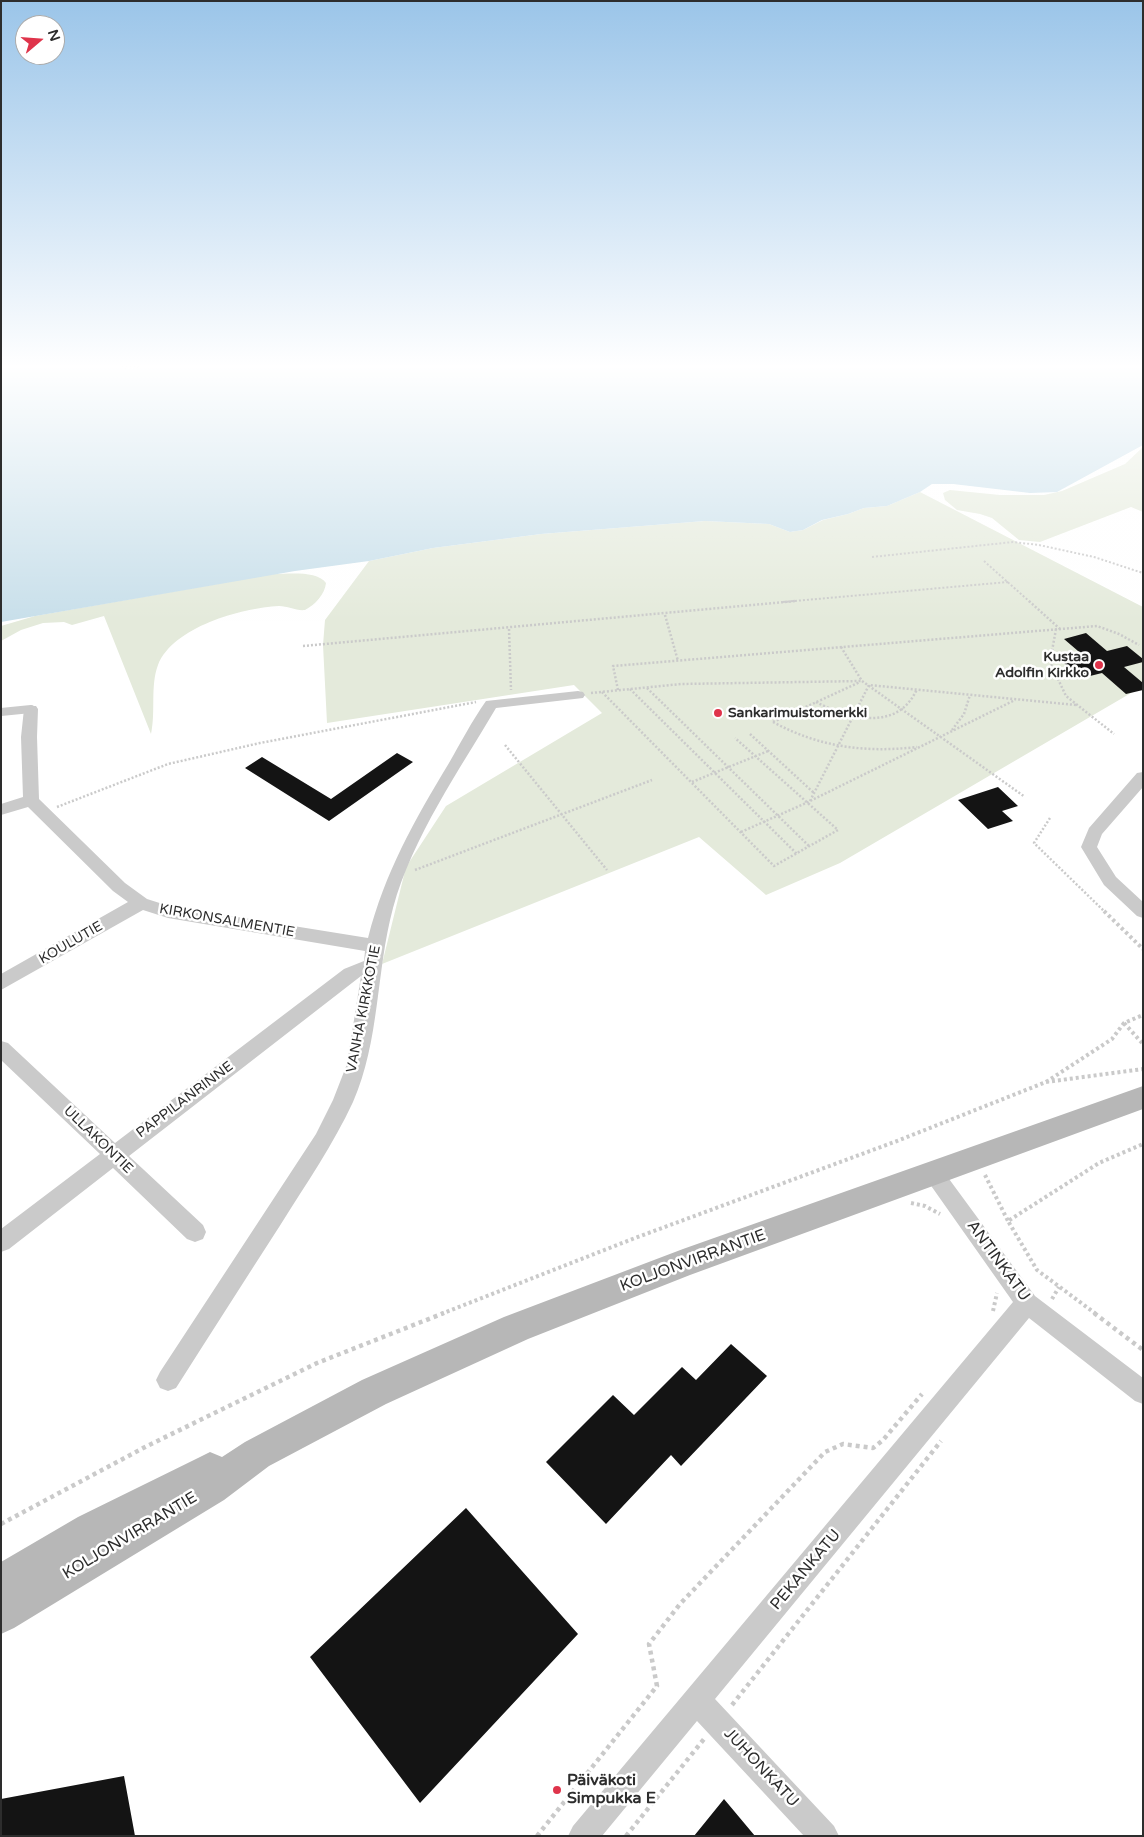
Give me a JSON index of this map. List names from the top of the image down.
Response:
{
  "streets": {
    "main road": ["KOLJONVIRRANTIE"],
    "street": [
      "KIRKONSALMENTIE",
      "KOULUTIE",
      "VANHA KIRKKOTIE",
      "PAPPILANRINNE",
      "ULLAKONTIE",
      "ANTINKATU",
      "PEKANKATU",
      "JUHONKATU"
    ]
  },
  "crossings": [
    ["KIRKONSALMENTIE", "KOULUTIE"],
    ["KIRKONSALMENTIE", "VANHA KIRKKOTIE"],
    ["KIRKONSALMENTIE", "PAPPILANRINNE"],
    ["VANHA KIRKKOTIE", "PAPPILANRINNE"],
    ["PAPPILANRINNE", "ULLAKONTIE"],
    ["KOLJONVIRRANTIE", "ANTINKATU"],
    ["ANTINKATU", "PEKANKATU"],
    ["PEKANKATU", "JUHONKATU"]
  ],
  "places": ["Kustaa Adolfin Kirkko", "Sankarimuistomerkki", "Päiväkoti Simpukka E"],
  "north": "right"
}
